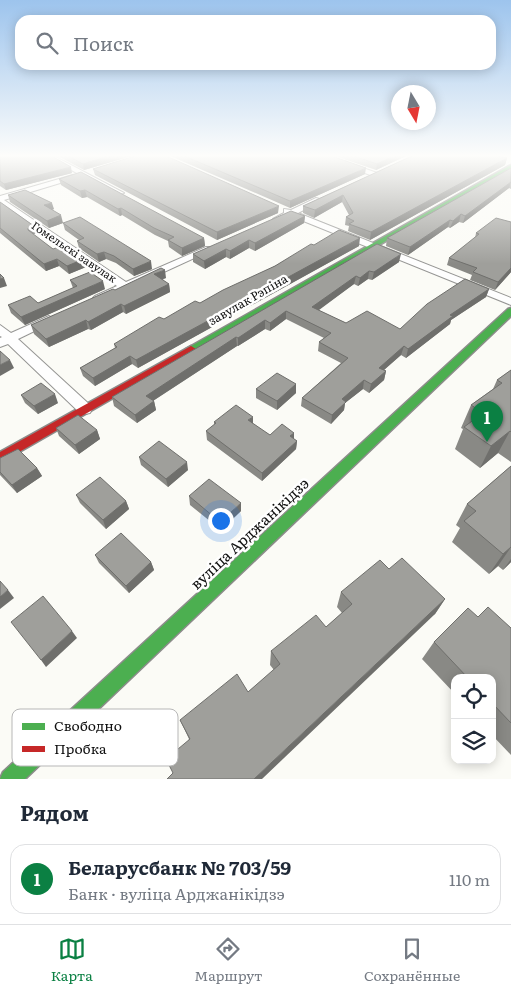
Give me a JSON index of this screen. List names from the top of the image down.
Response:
{
  "streets": {
    "street": ["Гомельскі завулак", "завулак Рэпіна", "вуліца Арджанікідзэ"]
  },
  "legend": ["Свободно", "Пробка"],
  "north": "bottom",
  "page": {
    "search": "Поиск",
    "pins": "1",
    "heading": "Рядом",
    "list": [
      {
        "mark": "1",
        "name": "Беларусбанк № 703/59",
        "note": "Банк · вуліца Арджанікідзэ",
        "value": "110 m"
      }
    ],
    "nav": ["Карта", "Маршрут", "Сохранённые"]
  }
}
